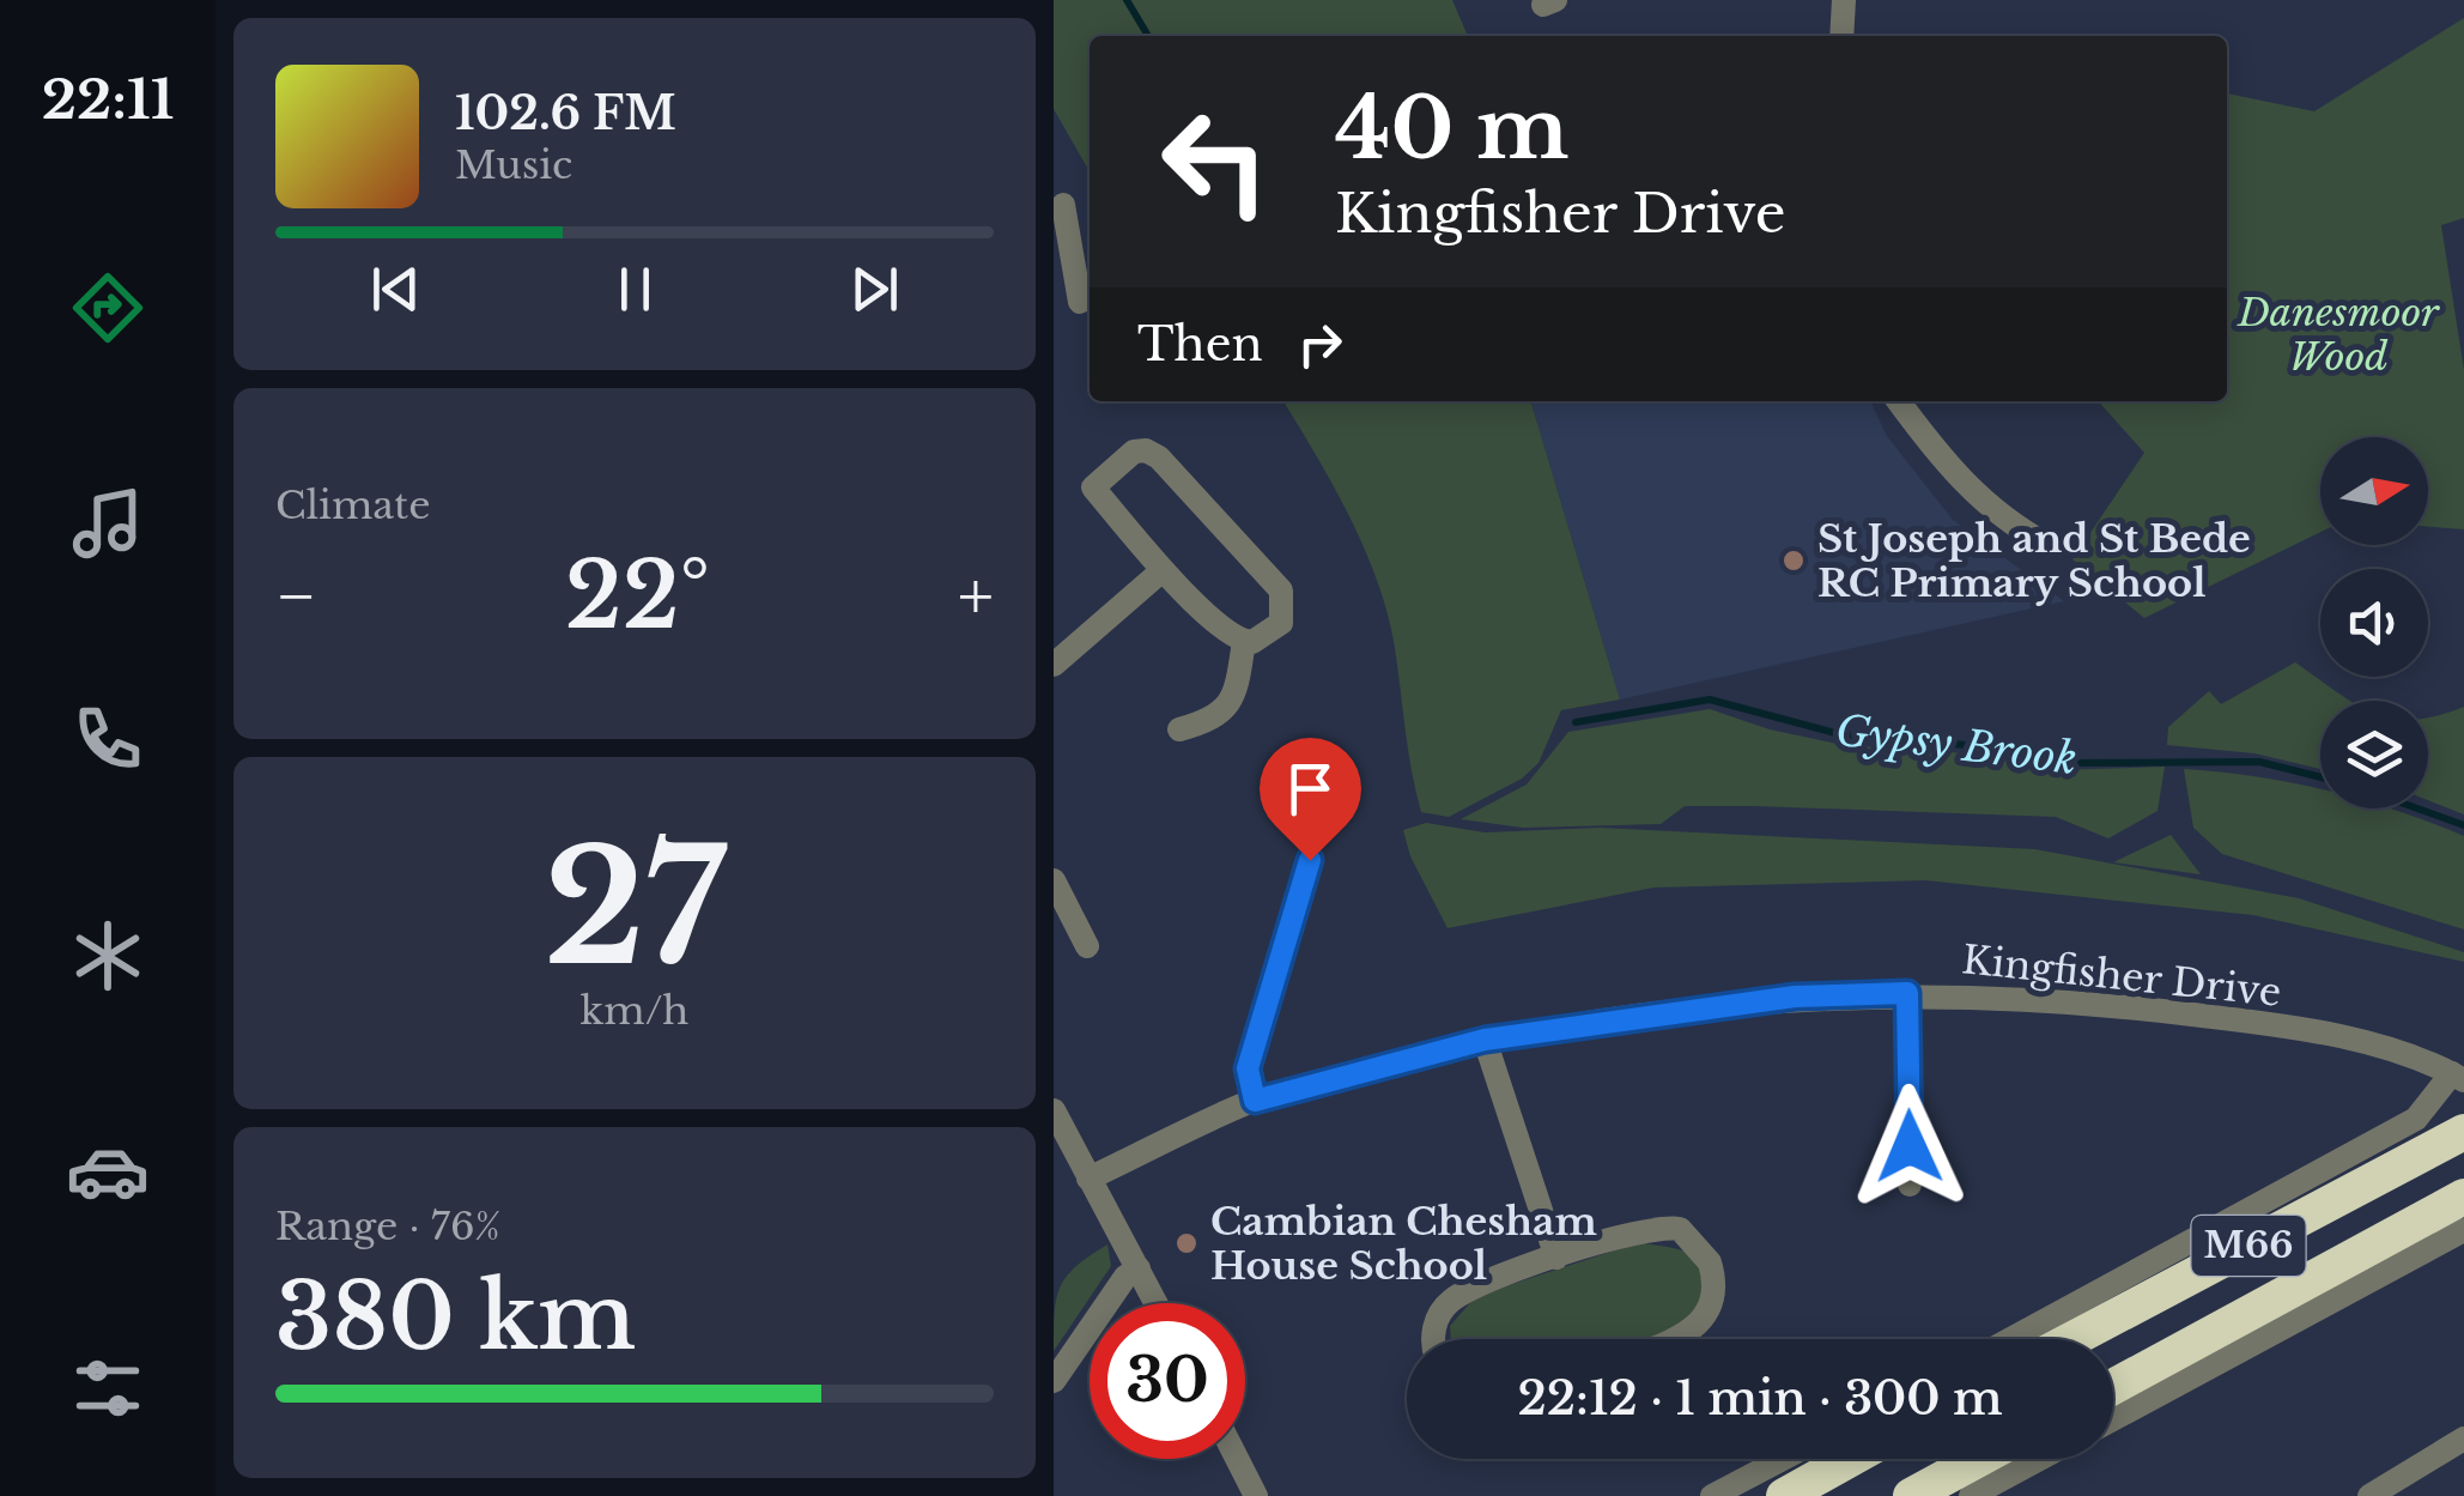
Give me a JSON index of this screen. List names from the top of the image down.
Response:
{
  "streets": {
    "highway": ["M66"],
    "street": ["Kingfisher Drive"]
  },
  "water": ["Gypsy Brook"],
  "parks": ["Danesmoor Wood"],
  "places": ["St Joseph and St Bede RC Primary School", "Cambian Chesham House School"],
  "north": "right",
  "page": {
    "tabs": "22:11",
    "turn": ["40 m", "Kingfisher Drive"],
    "song": ["102.6 FM", "Music"],
    "then": "Then",
    "tile": [
      "Climate",
      ["27", "km/h"],
      ["Range · 76%", "380 km"]
    ],
    "heat": ["−", "22°", "+"],
    "limit": "30",
    "trip": "22:12 · 1 min · 300 m"
  }
}
